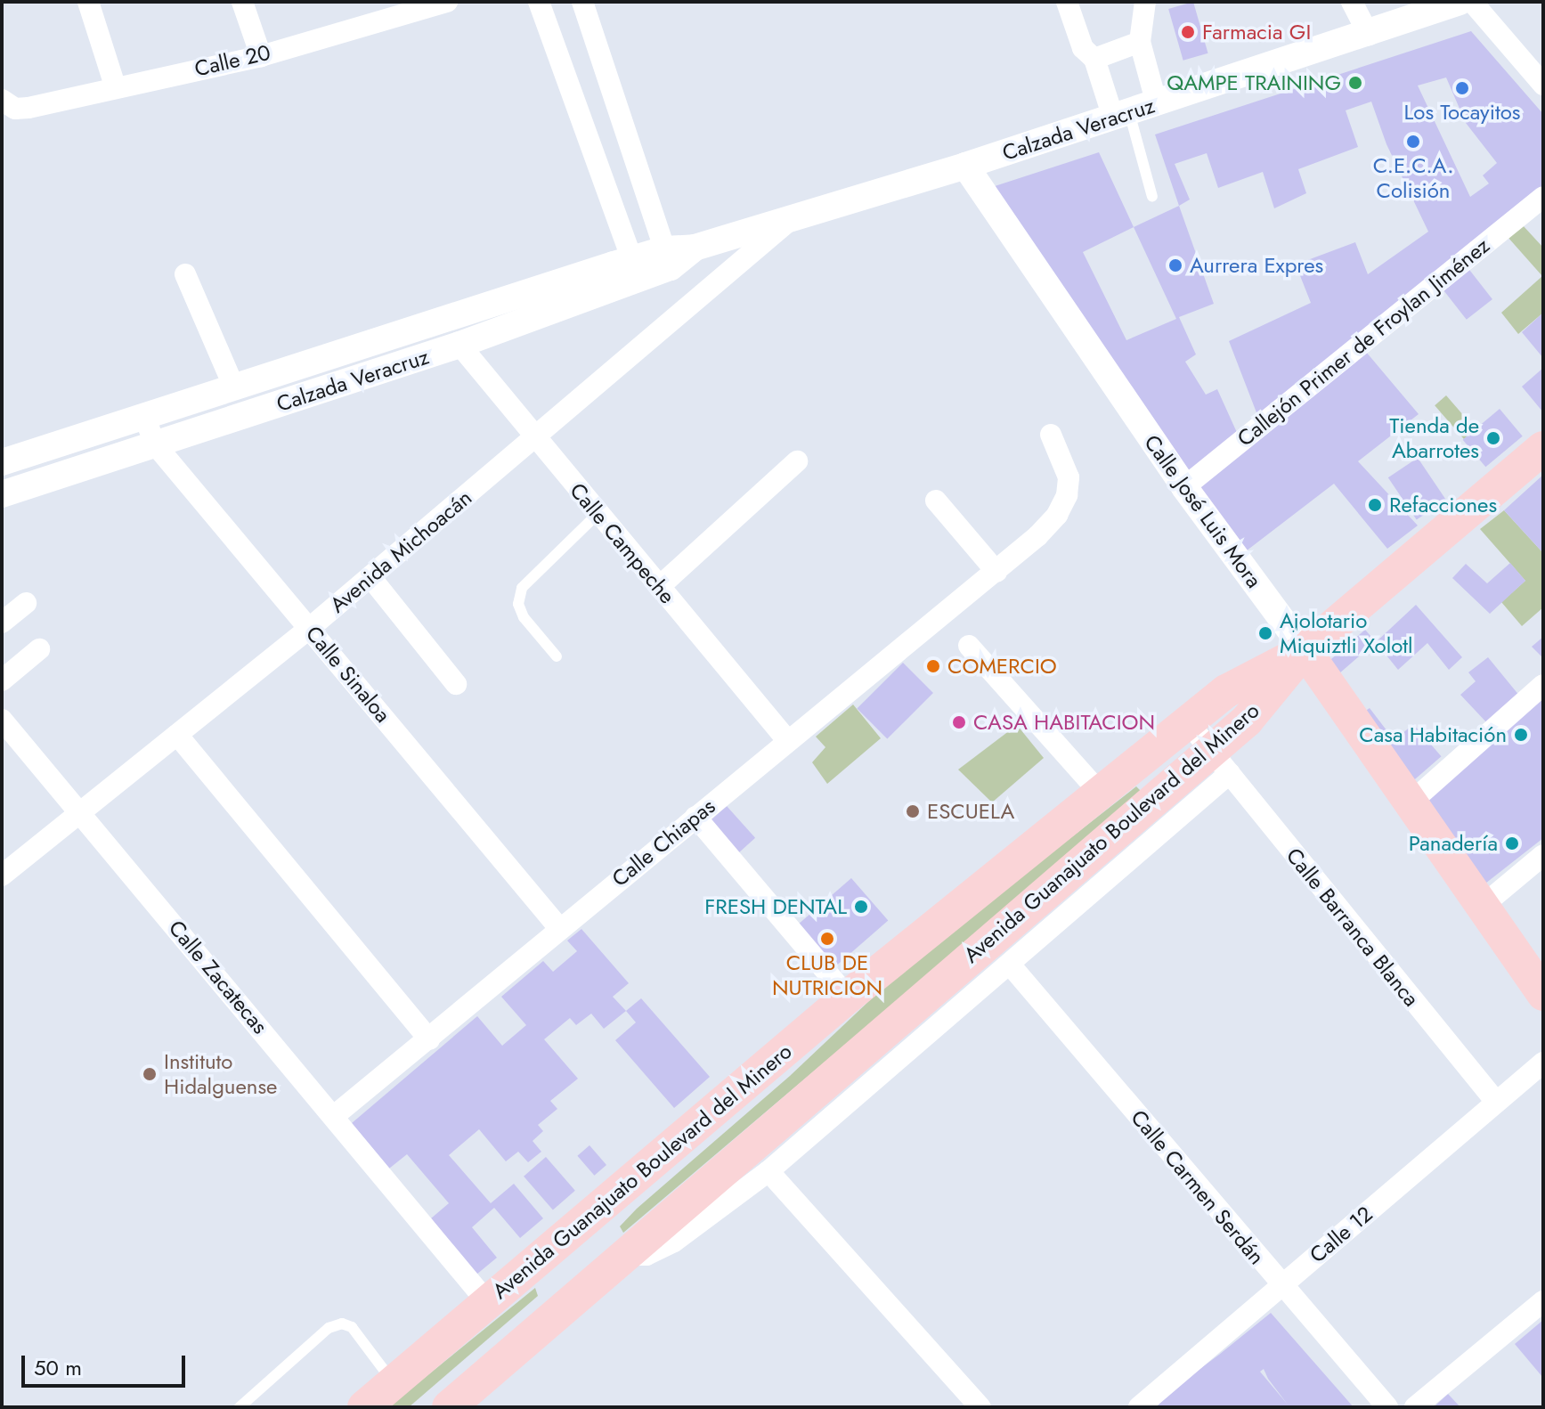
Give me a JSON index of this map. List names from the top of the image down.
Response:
{
  "streets": {
    "main road": ["Calle José Luis Mora", "Avenida Guanajuato Boulevard del Minero"],
    "street": [
      "Calle 20",
      "Calzada Veracruz",
      "Callejón Primer de Froylan Jiménez",
      "Calle Campeche",
      "Avenida Michoacán",
      "Calle Sinaloa",
      "Calle Chiapas",
      "Calle Barranca Blanca",
      "Calle Zacatecas",
      "Calle Carmen Serdán",
      "Calle 12"
    ]
  },
  "crossings": [
    ["Calzada Veracruz", "Calle José Luis Mora"],
    ["Calzada Veracruz", "Calle Campeche"],
    ["Calzada Veracruz", "Avenida Michoacán"],
    ["Calzada Veracruz", "Calle Sinaloa"],
    ["Callejón Primer de Froylan Jiménez", "Calle José Luis Mora"],
    ["Calle José Luis Mora", "Avenida Guanajuato Boulevard del Minero"],
    ["Calle Campeche", "Avenida Michoacán"],
    ["Calle Campeche", "Calle Chiapas"],
    ["Avenida Michoacán", "Calle Sinaloa"],
    ["Avenida Michoacán", "Calle Zacatecas"],
    ["Calle Sinaloa", "Calle Chiapas"],
    ["Avenida Guanajuato Boulevard del Minero", "Calle Barranca Blanca"],
    ["Avenida Guanajuato Boulevard del Minero", "Calle Zacatecas"],
    ["Calle Chiapas", "Calle Zacatecas"],
    ["Calle Barranca Blanca", "Calle 12"],
    ["Calle Carmen Serdán", "Calle 12"]
  ],
  "places": [
    "Farmacia GI",
    "QAMPE TRAINING",
    "Los Tocayitos",
    "C.E.C.A. Colisión",
    "Aurrera Expres",
    "Tienda de Abarrotes",
    "Refacciones",
    "Ajolotario Miquiztli Xolotl",
    "COMERCIO",
    "CASA HABITACION",
    "Casa Habitación",
    "ESCUELA",
    "Panadería",
    "FRESH DENTAL",
    "CLUB DE NUTRICION",
    "Instituto Hidalguense"
  ],
  "scale_bar": "50 m"
}
